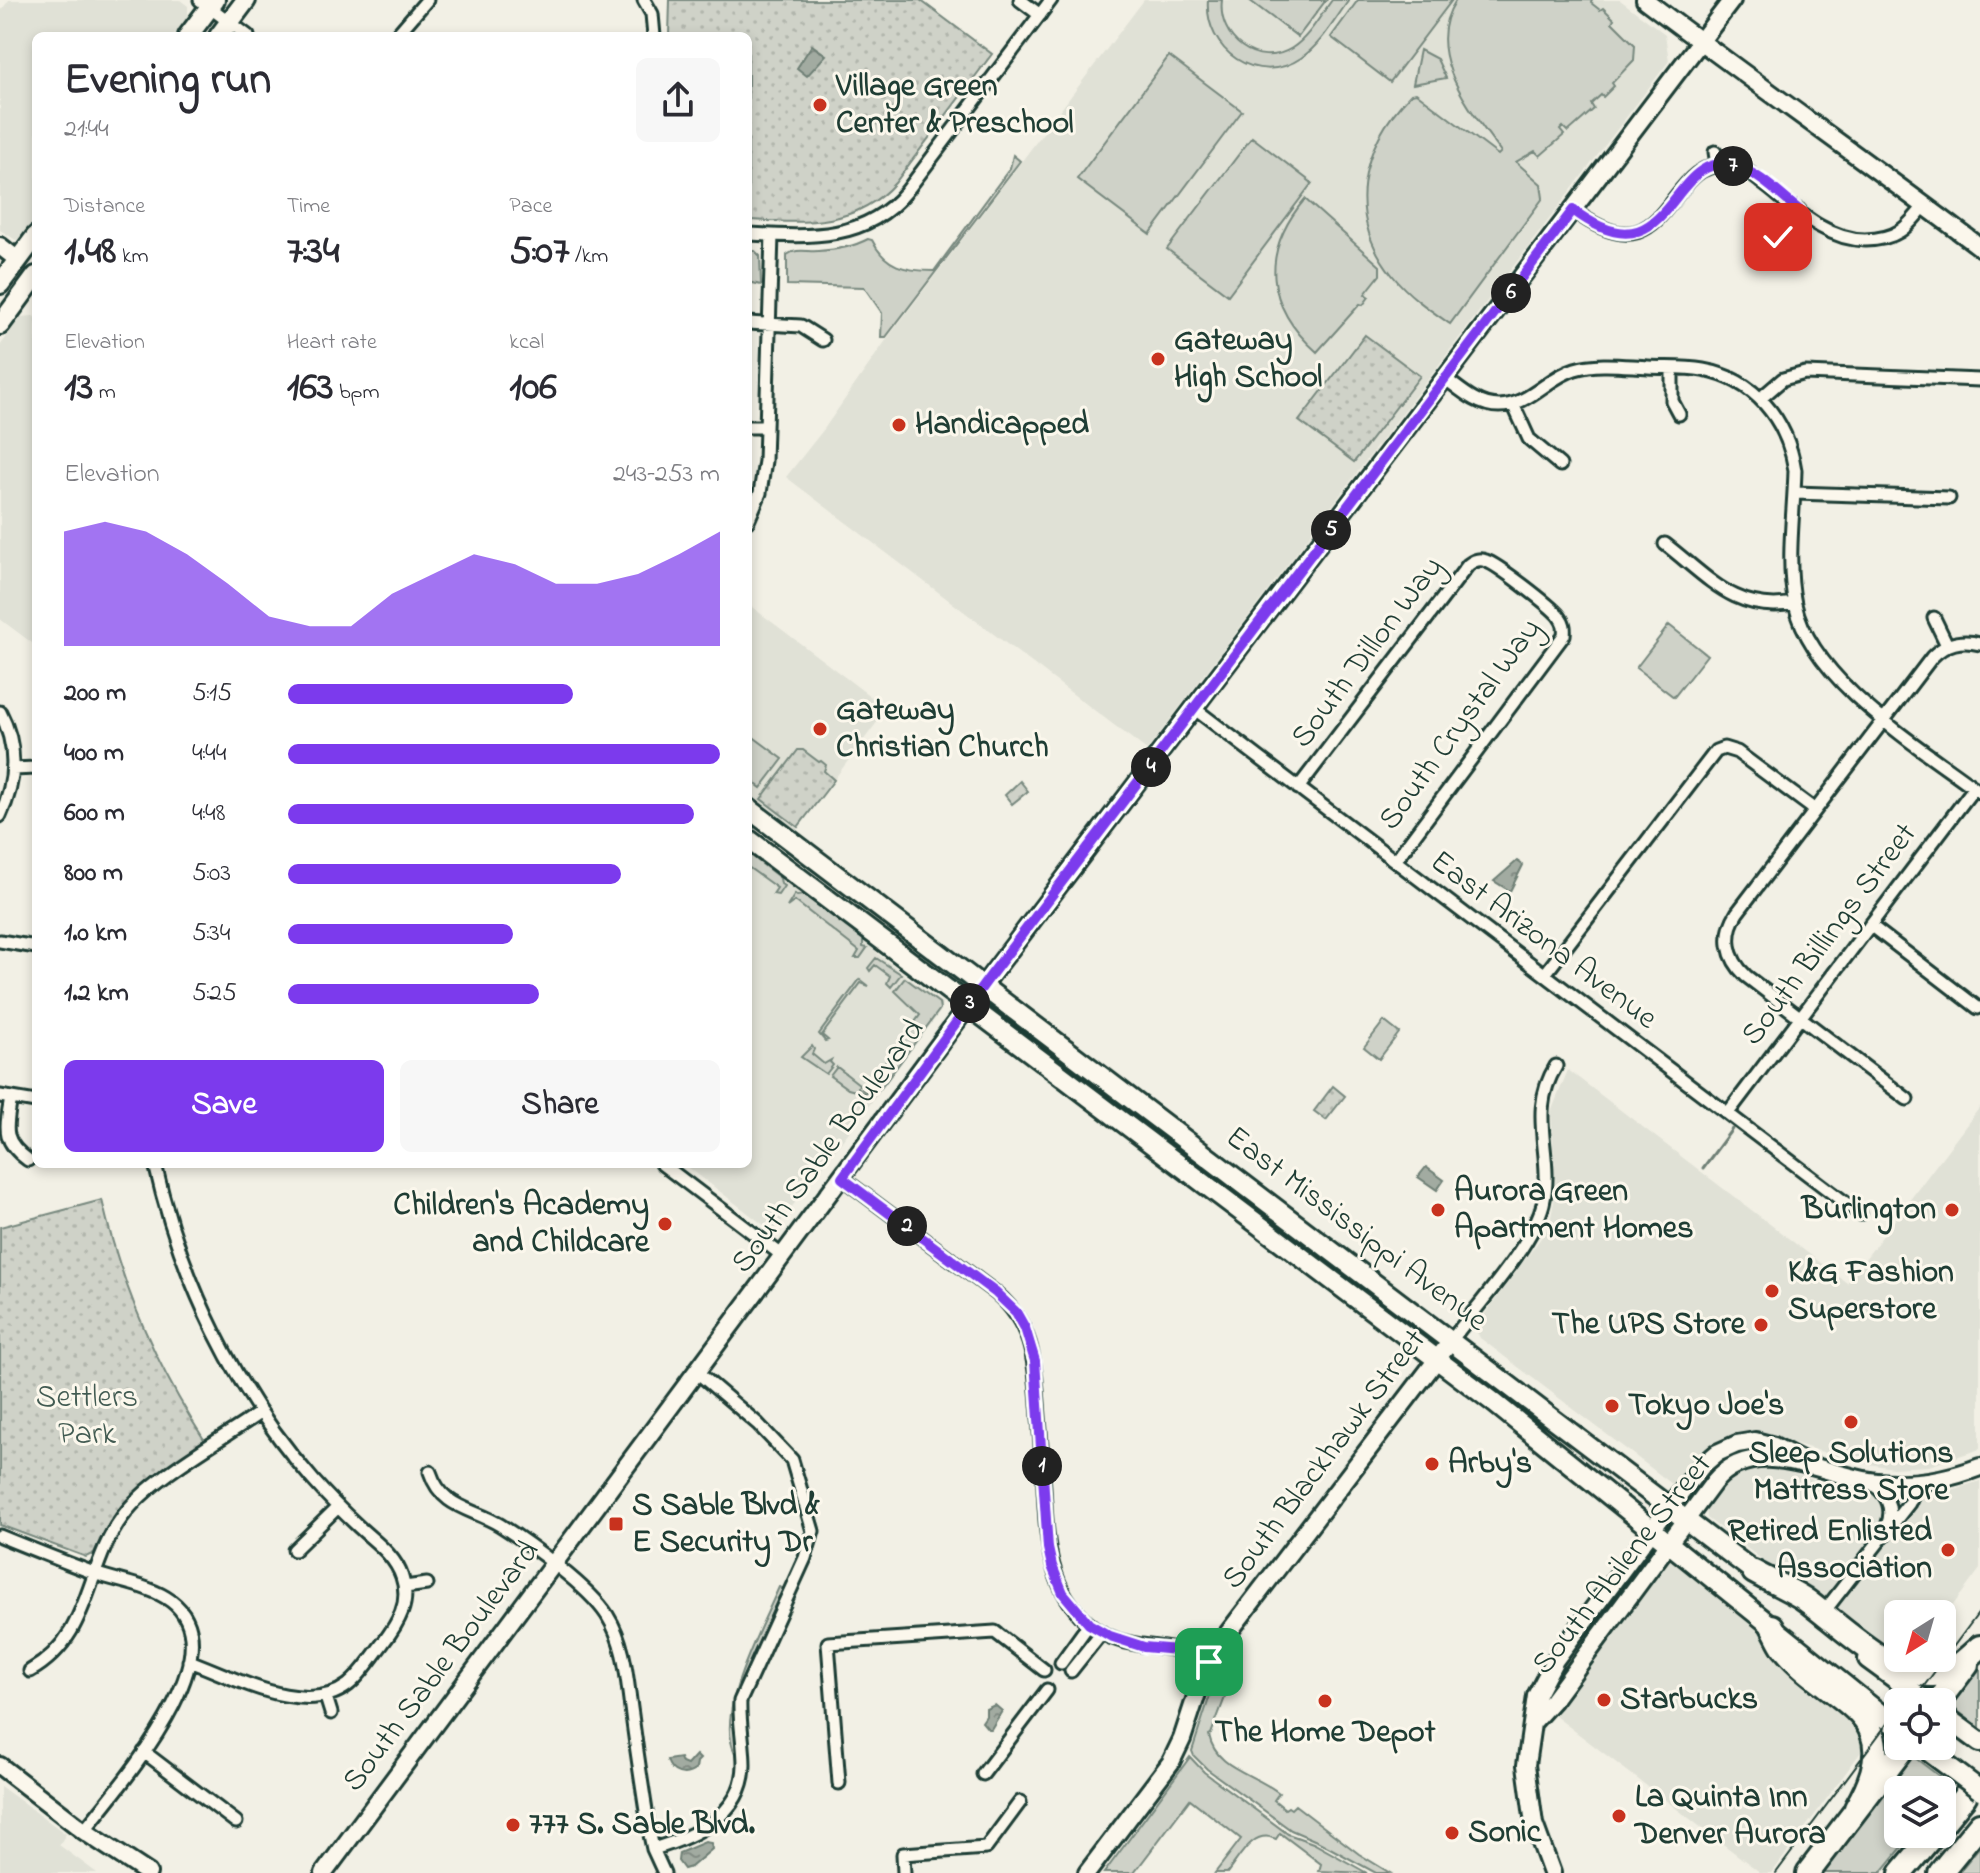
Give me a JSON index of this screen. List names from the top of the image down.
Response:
{
  "streets": {
    "main road": ["East Mississippi Avenue"],
    "street": [
      "South Dillon Way",
      "South Crystal Way",
      "South Billings Street",
      "East Arizona Avenue",
      "South Sable Boulevard",
      "South Blackhawk Street",
      "South Abilene Street"
    ]
  },
  "crossings": [
    ["South Dillon Way", "South Crystal Way"],
    ["South Dillon Way", "East Arizona Avenue"],
    ["South Crystal Way", "East Arizona Avenue"],
    ["South Billings Street", "East Arizona Avenue"],
    ["East Arizona Avenue", "South Sable Boulevard"],
    ["South Sable Boulevard", "East Mississippi Avenue"],
    ["East Mississippi Avenue", "South Blackhawk Street"],
    ["East Mississippi Avenue", "South Abilene Street"]
  ],
  "parks": ["Settlers Park"],
  "places": {
    "other": [
      "Village Green Center & Preschool",
      "Gateway High School",
      "Handicapped",
      "Gateway Christian Church",
      "Aurora Green Apartment Homes",
      "Burlington",
      "Children's Academy and Childcare",
      "K&G Fashion Superstore",
      "The UPS Store",
      "Tokyo Joe's",
      "Sleep Solutions Mattress Store",
      "Arby's",
      "Retired Enlisted Association",
      "Starbucks",
      "The Home Depot",
      "La Quinta Inn Denver Aurora",
      "777 S. Sable Blvd.",
      "Sonic"
    ],
    "transit": ["S Sable Blvd & E Security Dr"]
  },
  "north": "bottom left",
  "page": {
    "heading": ["Evening run", "21:44"],
    "pins": [
      "7",
      "6",
      "5",
      "4",
      "3",
      "2",
      "1"
    ],
    "stats": [
      ["Distance", "1.48 km"],
      ["Time", "7:34"],
      ["Pace", "5:07 /km"],
      ["Elevation", "13 m"],
      ["Heart rate", "163 bpm"],
      ["kcal", "106"]
    ],
    "chart": ["Elevation", "243–253 m"],
    "list": [
      {
        "name": "200 m",
        "note": "5:15"
      },
      {
        "name": "400 m",
        "note": "4:44"
      },
      {
        "name": "600 m",
        "note": "4:48"
      },
      {
        "name": "800 m",
        "note": "5:03"
      },
      {
        "name": "1.0 km",
        "note": "5:34"
      },
      {
        "name": "1.2 km",
        "note": "5:25"
      }
    ],
    "buttons": ["Save", "Share"]
  }
}
